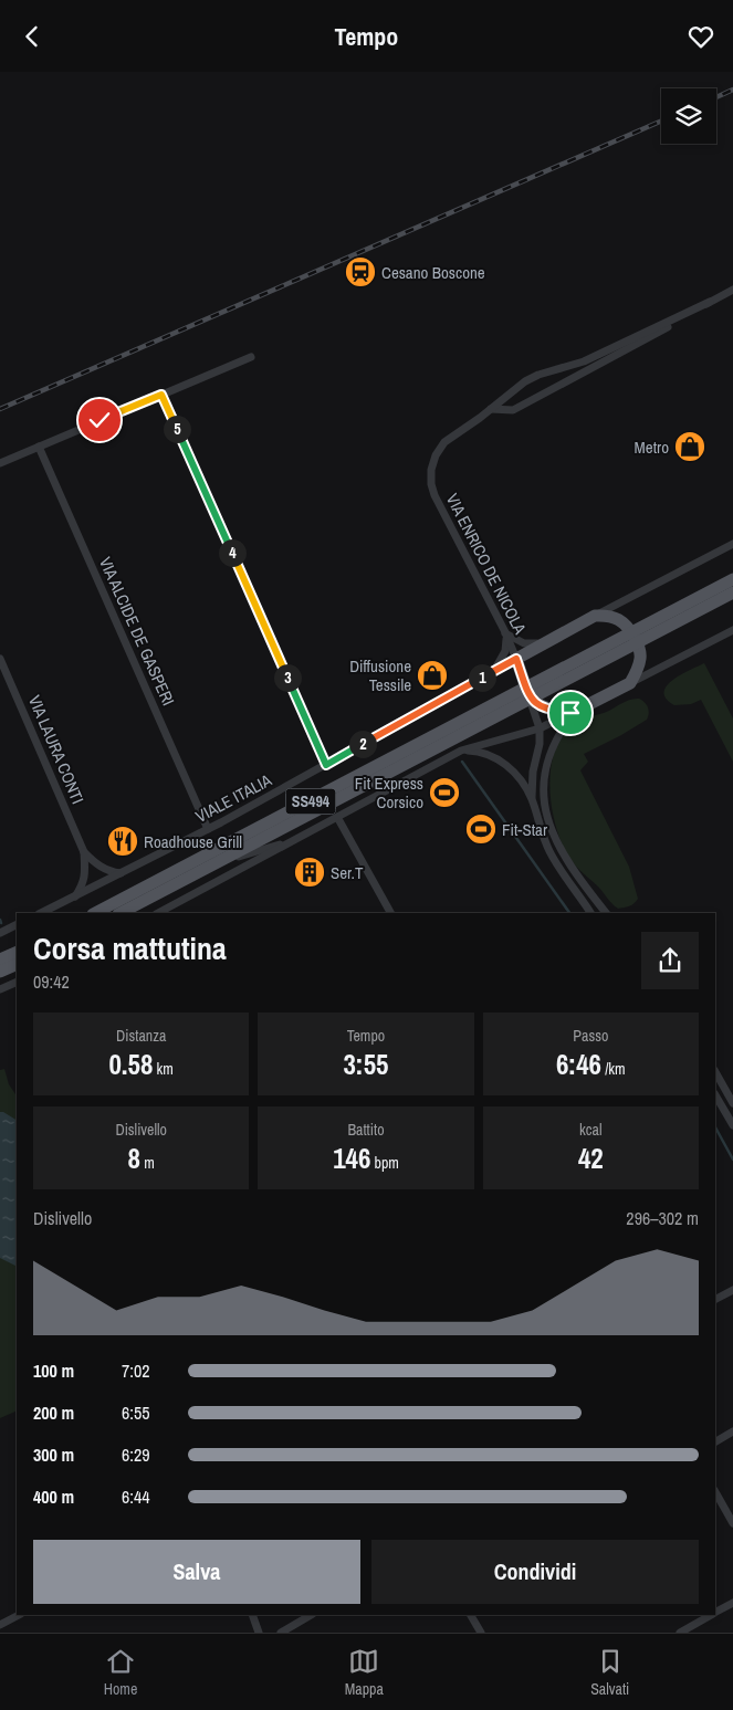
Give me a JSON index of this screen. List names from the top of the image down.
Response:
{
  "streets": {
    "main road": ["SS494"],
    "street": [
      "VIA ENRICO DE NICOLA",
      "VIA ALCIDE DE GASPERI",
      "VIA LAURA CONTI",
      "VIALE ITALIA"
    ]
  },
  "crossings": [
    ["VIA ENRICO DE NICOLA", "VIALE ITALIA"],
    ["VIA ALCIDE DE GASPERI", "VIALE ITALIA"],
    ["VIA LAURA CONTI", "VIALE ITALIA"]
  ],
  "places": {
    "station": ["Cesano Boscone"],
    "shop": ["Metro", "Diffusione Tessile"],
    "sports": ["Fit Express Corsico", "Fit-Star"],
    "restaurant": ["Roadhouse Grill"],
    "building": ["Ser.T"]
  },
  "page": {
    "header": "Tempo",
    "pins": [
      "5",
      "4",
      "1",
      "3",
      "2"
    ],
    "heading": ["Corsa mattutina", "09:42"],
    "stats": [
      ["Distanza", "0.58 km"],
      ["Tempo", "3:55"],
      ["Passo", "6:46 /km"],
      ["Dislivello", "8 m"],
      ["Battito", "146 bpm"],
      ["kcal", "42"]
    ],
    "chart": ["Dislivello", "296–302 m"],
    "list": [
      {
        "name": "100 m",
        "note": "7:02"
      },
      {
        "name": "200 m",
        "note": "6:55"
      },
      {
        "name": "300 m",
        "note": "6:29"
      },
      {
        "name": "400 m",
        "note": "6:44"
      }
    ],
    "buttons": ["Salva", "Condividi"],
    "tabs": ["Home", "Mappa", "Salvati"]
  }
}
